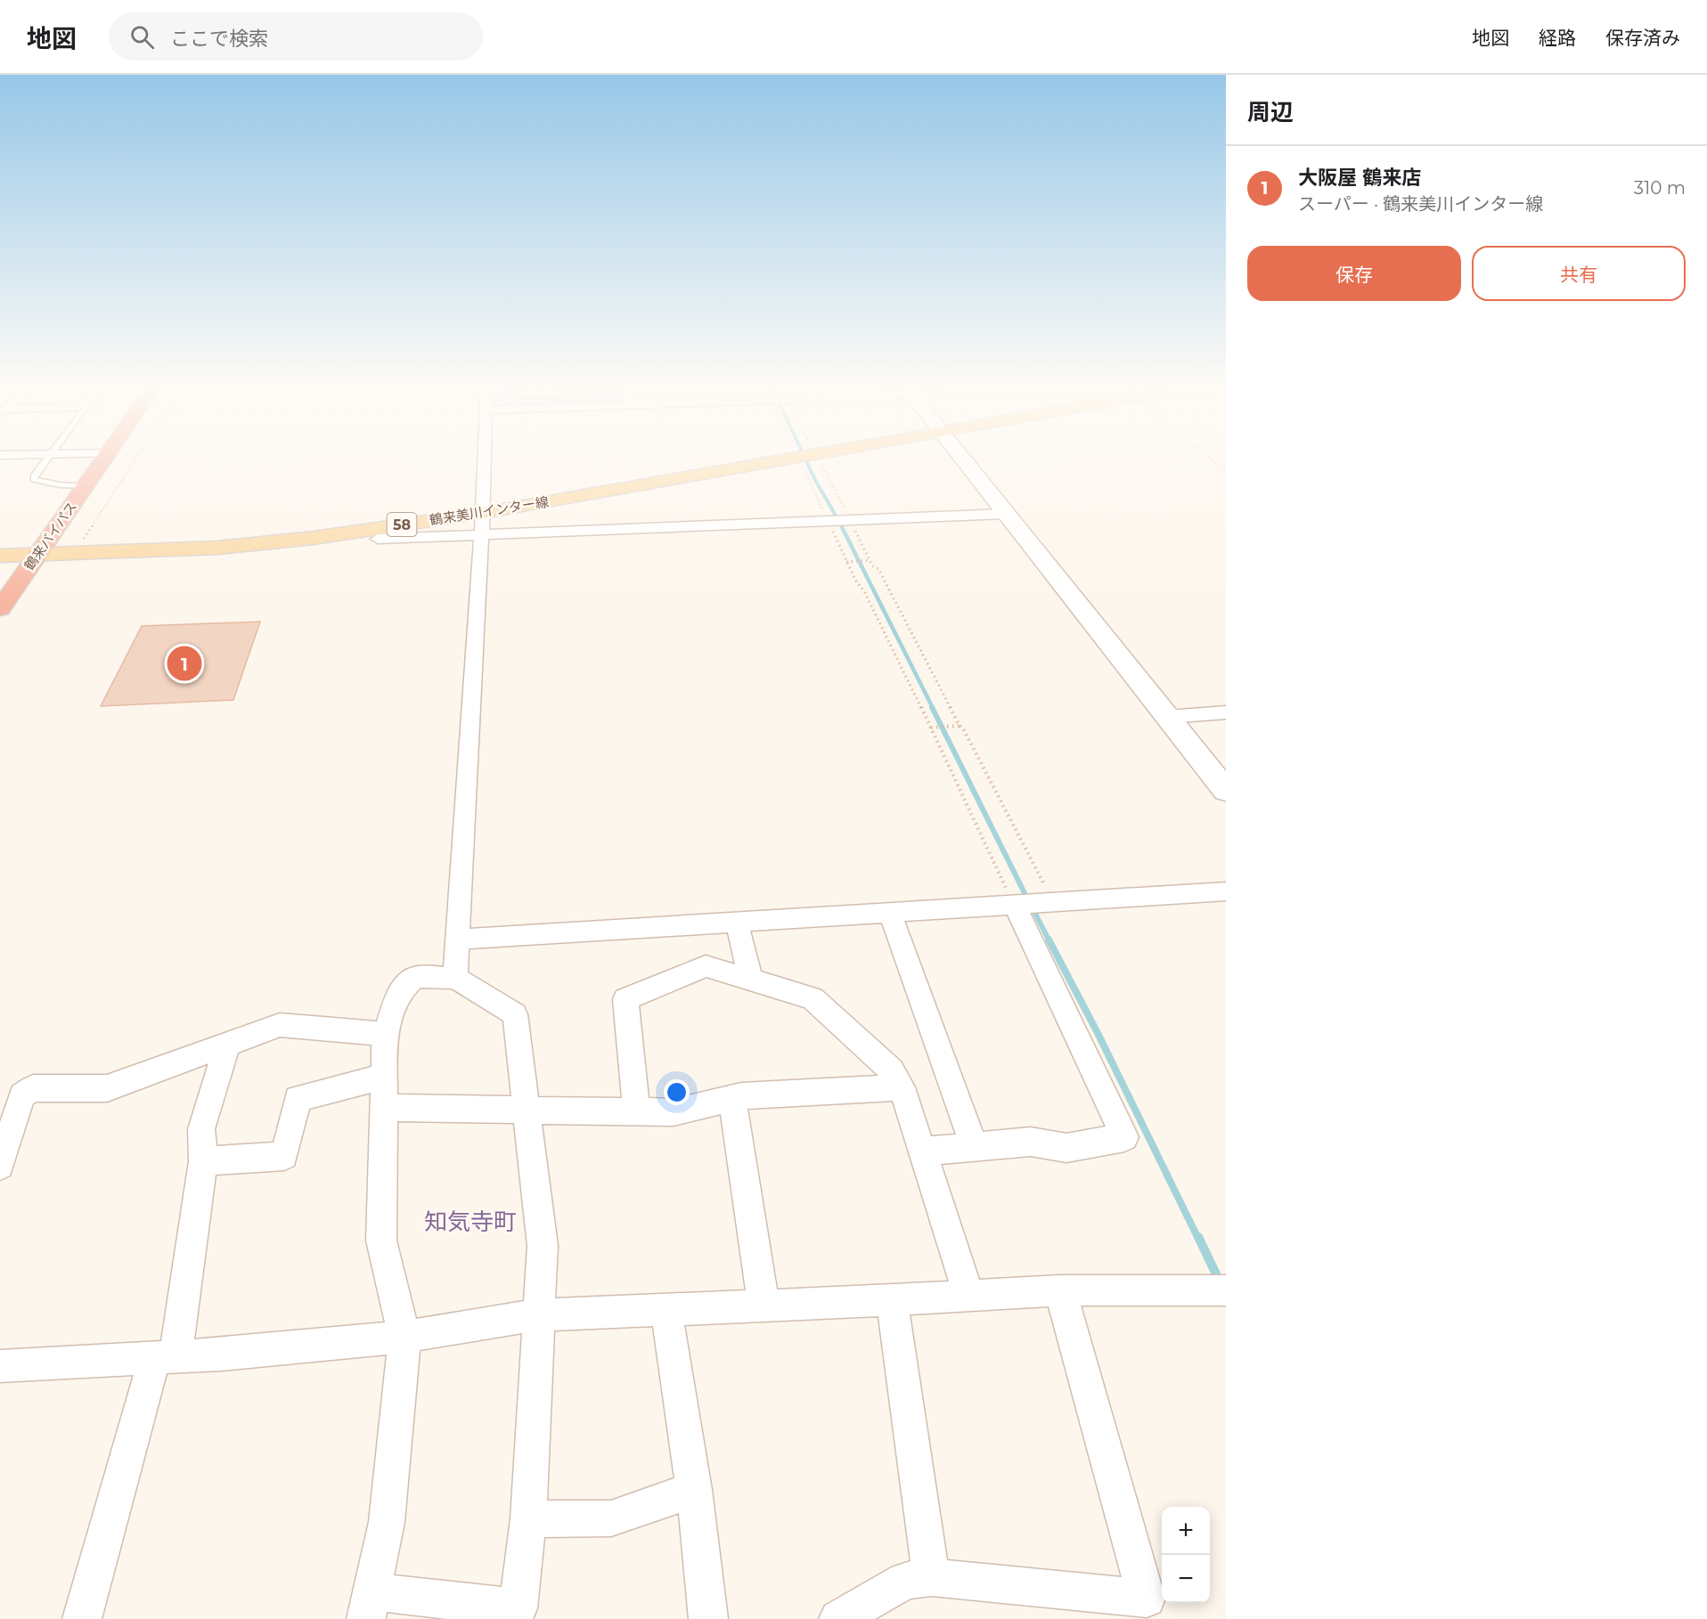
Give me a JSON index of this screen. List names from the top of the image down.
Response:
{
  "streets": {
    "highway": ["鶴来バイパス"],
    "main road": ["鶴来美川インター線", "58"]
  },
  "crossings": [
    ["鶴来美川インター線", "鶴来バイパス"]
  ],
  "districts": ["知気寺町"],
  "page": {
    "header": "地図",
    "search": "ここで検索",
    "nav": ["地図", "経路", "保存済み"],
    "heading": "周辺",
    "list": [
      {
        "mark": "1",
        "name": "大阪屋 鶴来店",
        "note": "スーパー · 鶴来美川インター線",
        "value": "310 m"
      }
    ],
    "buttons": ["保存", "共有"],
    "pins": "1",
    "map_buttons": ["+", "−"]
  }
}
